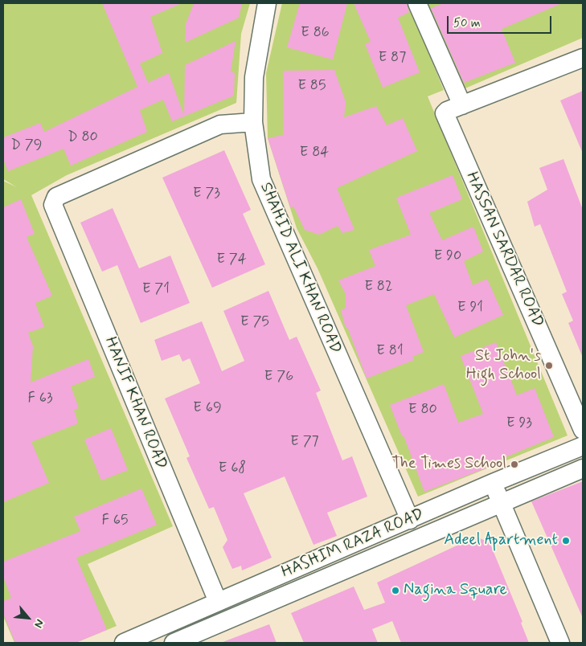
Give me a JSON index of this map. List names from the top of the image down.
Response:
{
  "streets": {
    "street": [
      "HASSAN SARDAR ROAD",
      "SHAHID ALI KHAN ROAD",
      "HANIF KHAN ROAD",
      "HASHIM RAZA ROAD"
    ]
  },
  "crossings": [
    ["SHAHID ALI KHAN ROAD", "HANIF KHAN ROAD"],
    ["SHAHID ALI KHAN ROAD", "HASHIM RAZA ROAD"],
    ["HANIF KHAN ROAD", "HASHIM RAZA ROAD"]
  ],
  "places": [
    "St John's High School",
    "The Times School",
    "Adeel Apartment",
    "Nagina Square"
  ],
  "house_numbers": [
    "E 86",
    "E 87",
    "E 85",
    "D 80",
    "D 79",
    "E 84",
    "E 73",
    "E 90",
    "E 74",
    "E 82",
    "E 71",
    "E 91",
    "E 75",
    "E 81",
    "E 76",
    "F 63",
    "E 69",
    "E 80",
    "E 93",
    "E 77",
    "E 68",
    "F 65"
  ],
  "scale_bar": "50 m",
  "north": "bottom right"
}
